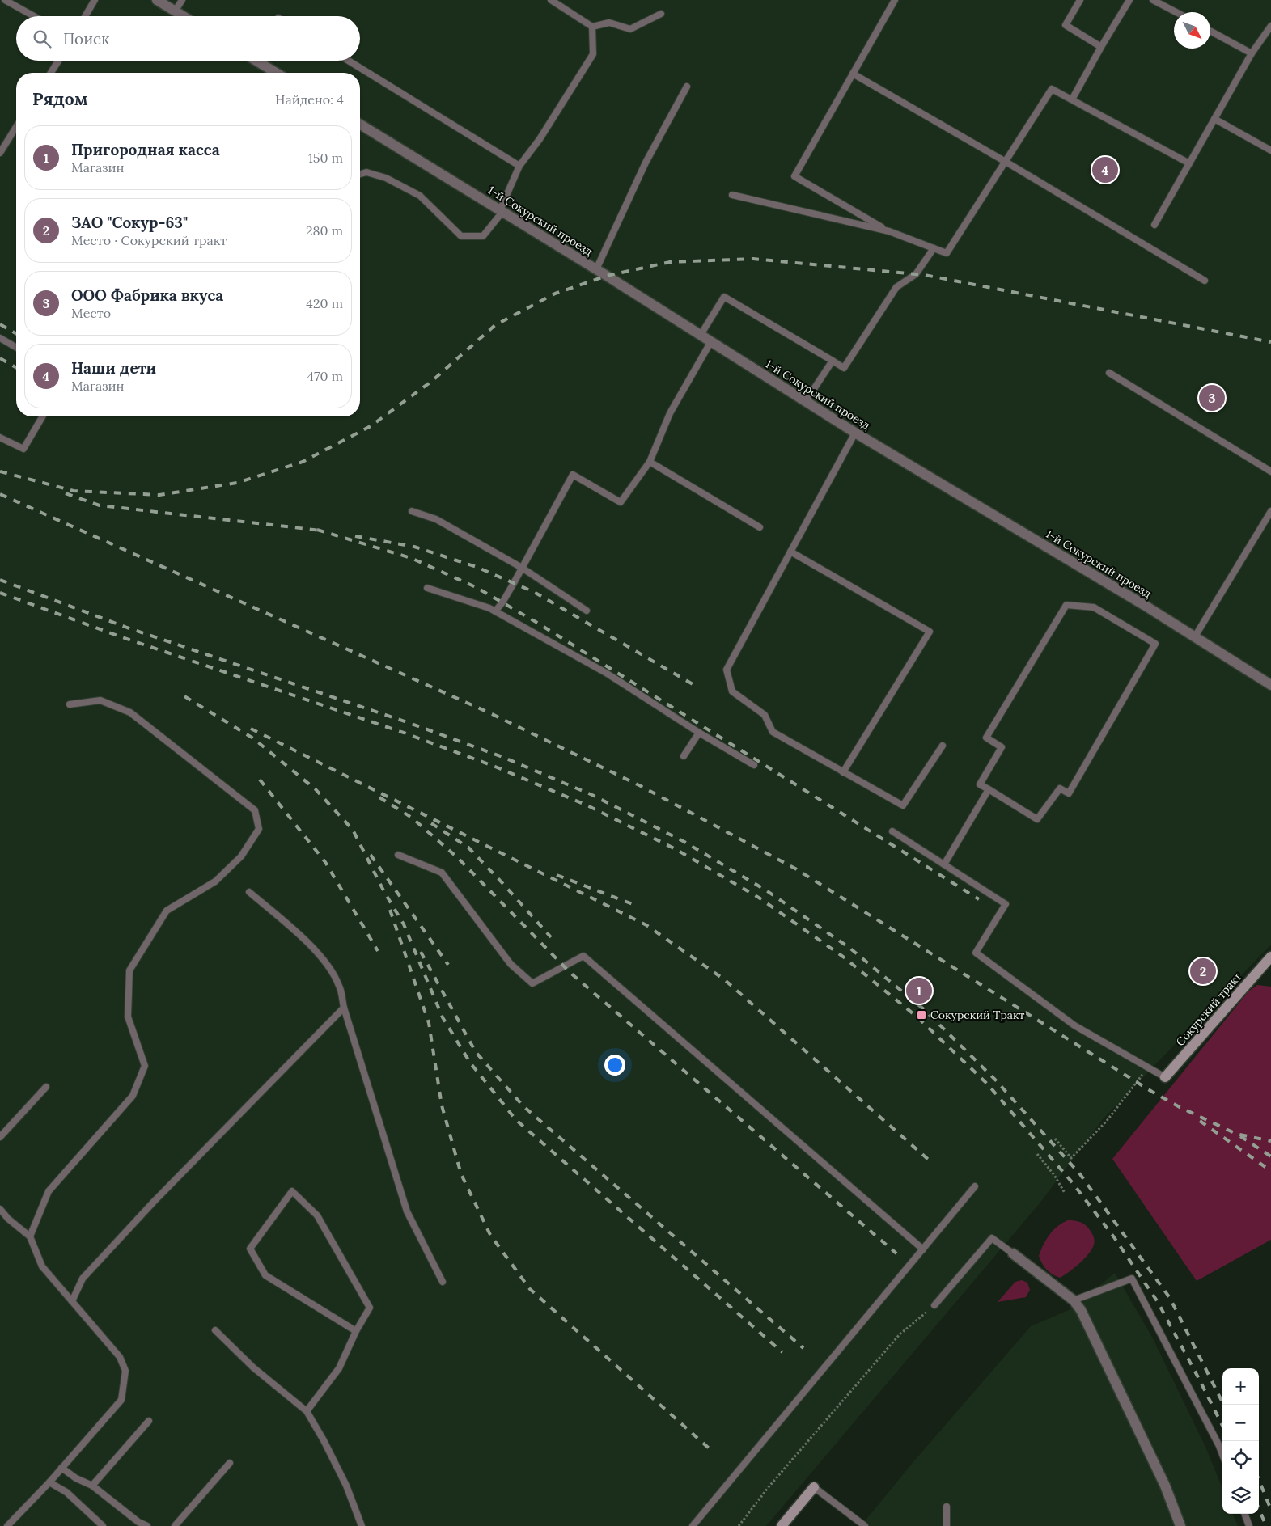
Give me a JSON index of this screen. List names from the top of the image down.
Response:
{
  "streets": {
    "street": ["1-й Сокурский проезд", "Сокурский тракт"]
  },
  "places": {
    "transit": ["Сокурский Тракт"]
  },
  "north": "bottom right",
  "page": {
    "search": "Поиск",
    "heading": ["Рядом", "Найдено: 4"],
    "list": [
      {
        "mark": "1",
        "name": "Пригородная касса",
        "note": "Магазин",
        "value": "150 m"
      },
      {
        "mark": "2",
        "name": "ЗАО \"Сокур-63\"",
        "note": "Место · Сокурский тракт",
        "value": "280 m"
      },
      {
        "mark": "3",
        "name": "ООО Фабрика вкуса",
        "note": "Место",
        "value": "420 m"
      },
      {
        "mark": "4",
        "name": "Наши дети",
        "note": "Магазин",
        "value": "470 m"
      }
    ],
    "pins": [
      "4",
      "3",
      "2",
      "1"
    ],
    "map_buttons": ["+", "−"]
  }
}
